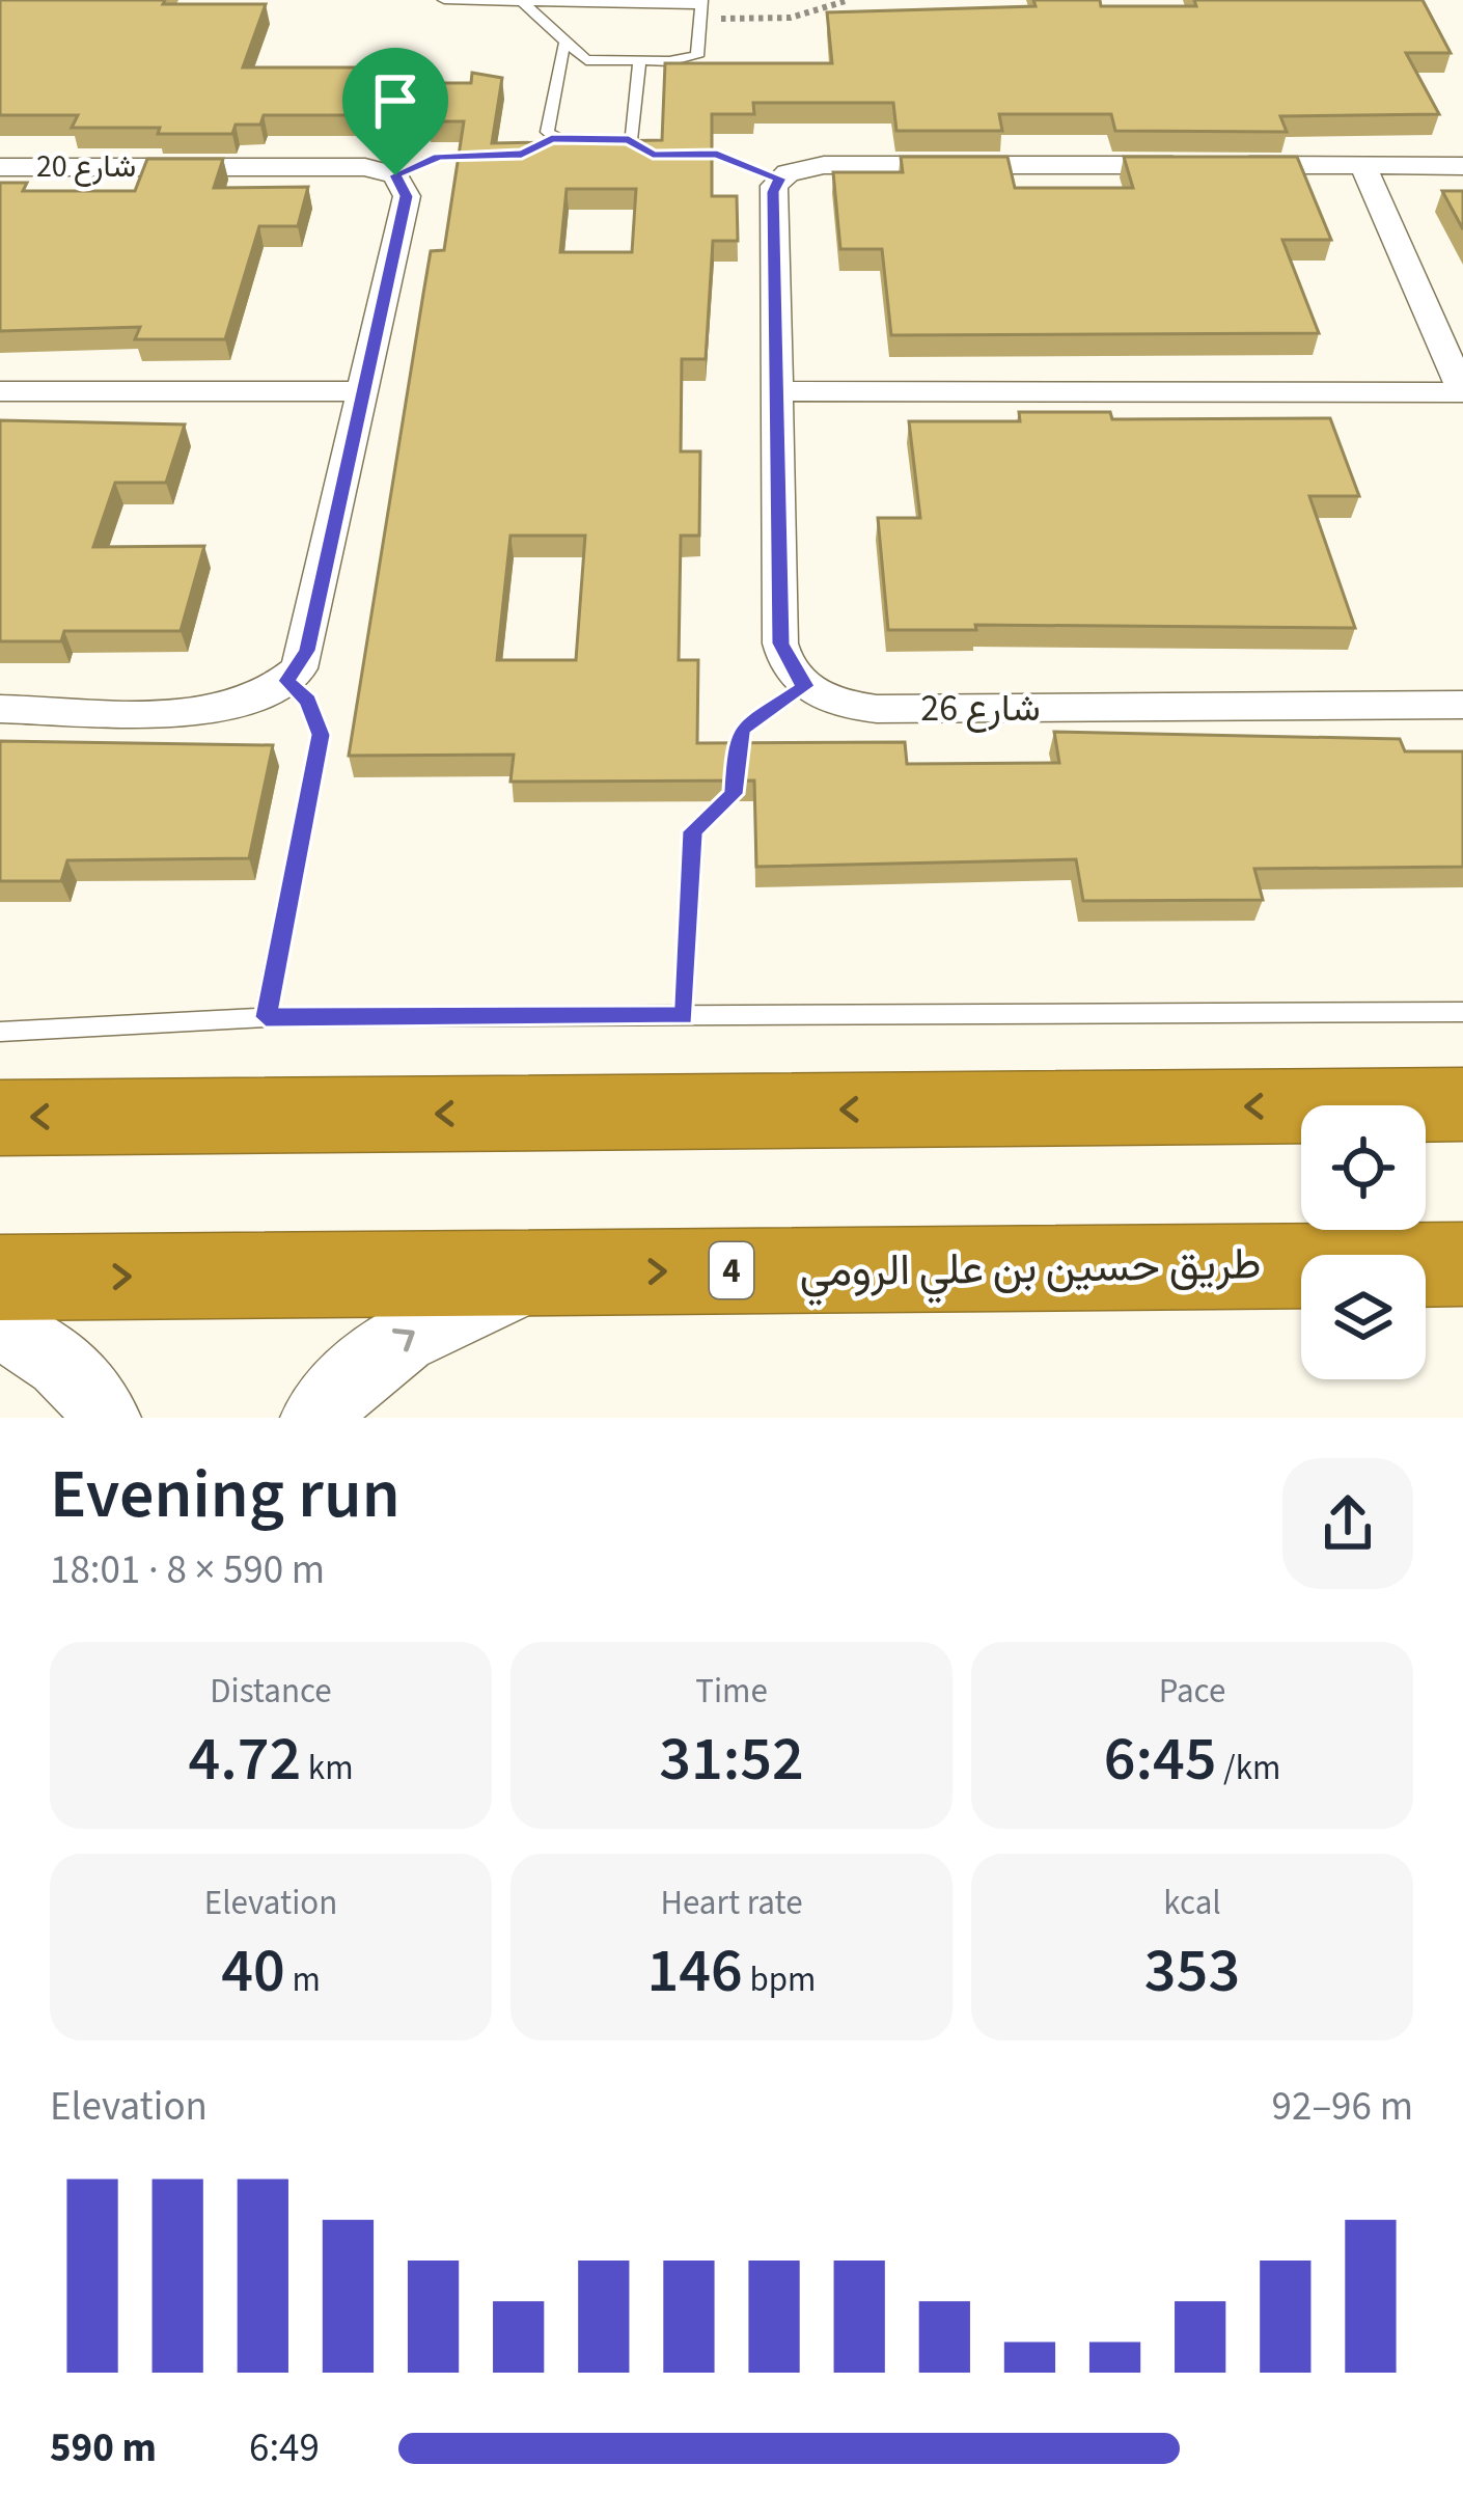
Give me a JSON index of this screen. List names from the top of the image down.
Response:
{
  "streets": {
    "highway": ["طريق حسين بن علي الرومي", "4"],
    "street": ["شارع 20", "شارع 26"]
  },
  "page": {
    "heading": ["Evening run", "18:01 · 8 × 590 m"],
    "stats": [
      ["Distance", "4.72 km"],
      ["Time", "31:52"],
      ["Pace", "6:45 /km"],
      ["Elevation", "40 m"],
      ["Heart rate", "146 bpm"],
      ["kcal", "353"]
    ],
    "chart": ["Elevation", "92–96 m"],
    "list": [
      {
        "name": "590 m",
        "note": "6:49"
      }
    ]
  }
}
